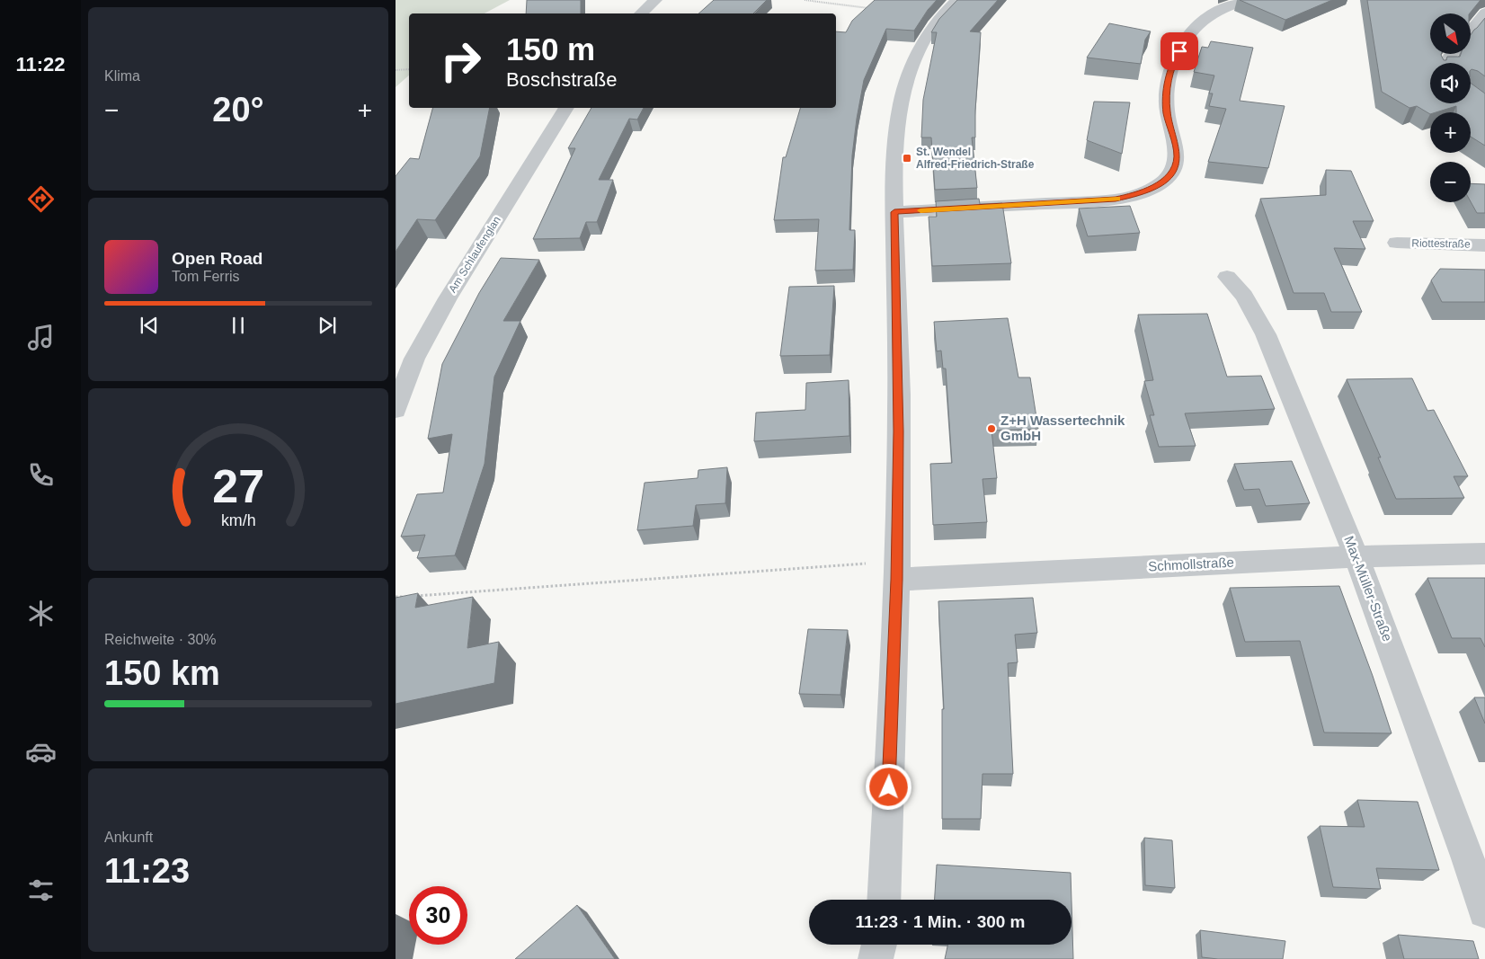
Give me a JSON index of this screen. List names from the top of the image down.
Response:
{
  "streets": {
    "street": [
      "Riottestraße",
      "Am Schlaufenglan",
      "Schmollstraße",
      "Max-Müller-Straße"
    ]
  },
  "crossings": [
    ["Schmollstraße", "Max-Müller-Straße"]
  ],
  "places": {
    "transit": ["St. Wendel Alfred-Friedrich-Straße"],
    "other": ["Z+H Wassertechnik GmbH"]
  },
  "north": "bottom right",
  "page": {
    "tabs": "11:22",
    "tile": [
      "Klima",
      ["Reichweite · 30%", "150 km"],
      ["Ankunft", "11:23"]
    ],
    "map_buttons": ["+", "−"],
    "turn": ["150 m", "Boschstraße"],
    "heat": ["−", "20°", "+"],
    "song": ["Open Road", "Tom Ferris"],
    "limit": "30",
    "trip": "11:23 · 1 Min. · 300 m",
    "gauge": ["27", "km/h"]
  }
}
